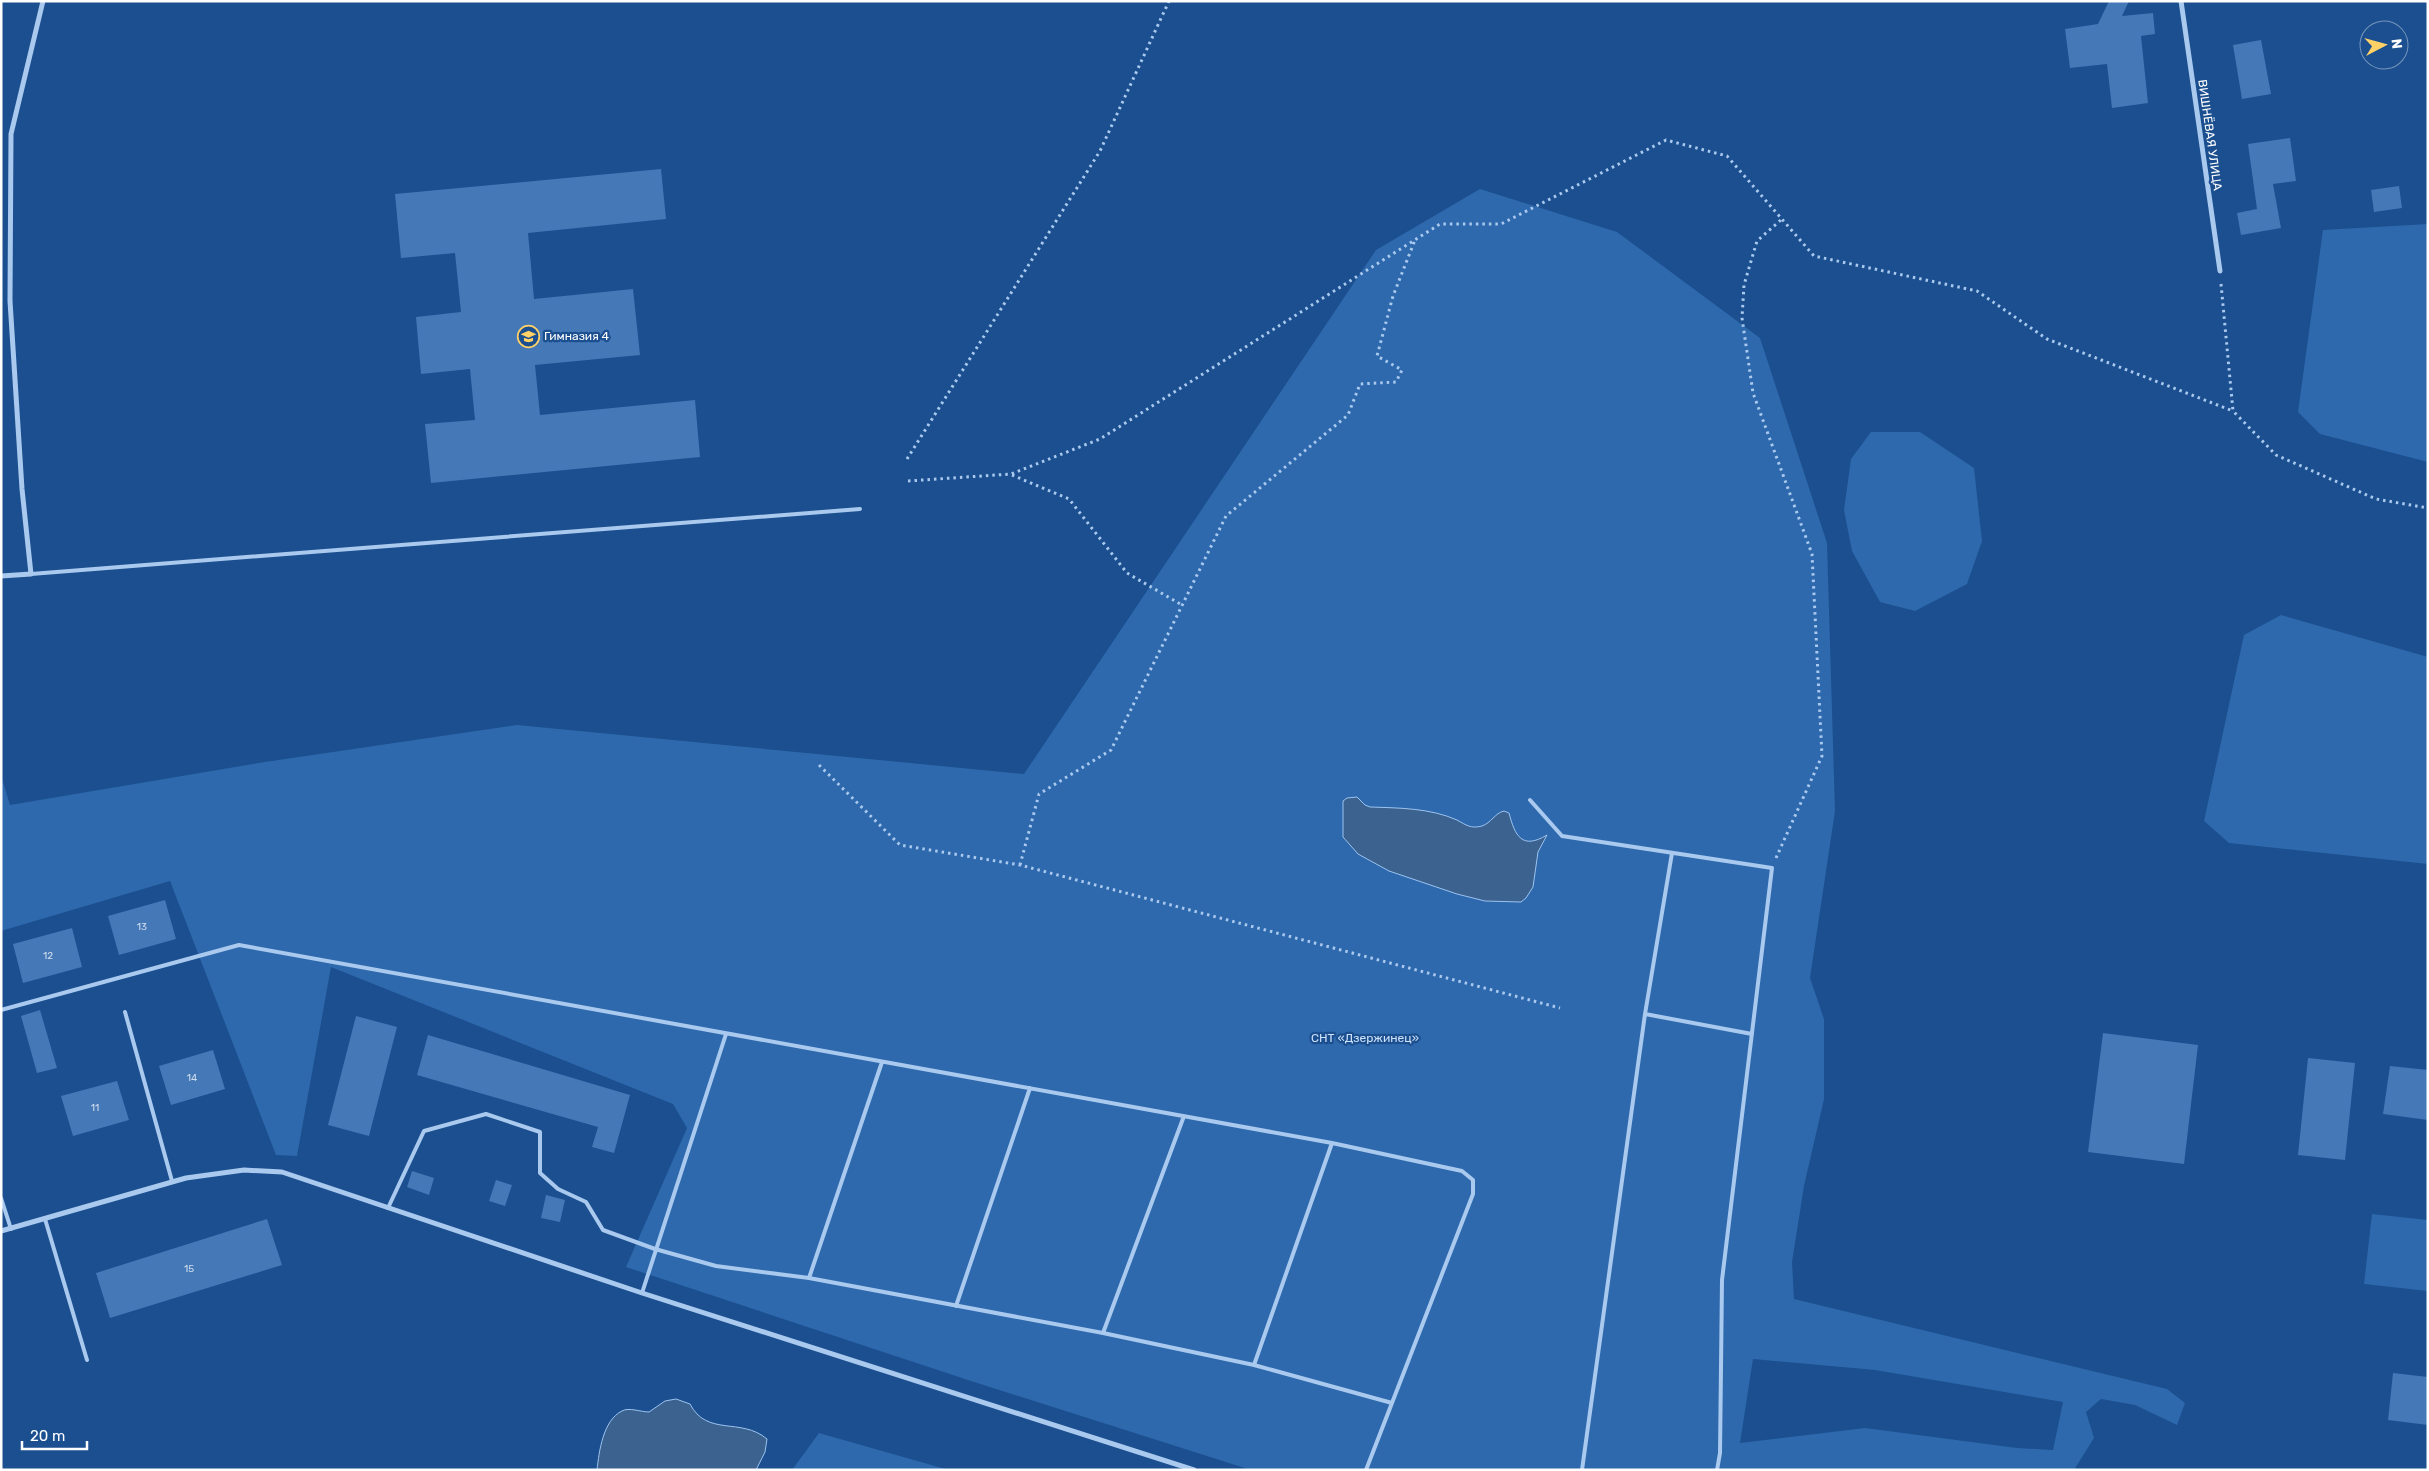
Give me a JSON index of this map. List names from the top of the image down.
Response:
{
  "streets": {
    "street": ["ВИШНЁВАЯ УЛИЦА"]
  },
  "parks": ["СНТ «Дзержинец»"],
  "places": {
    "school or university": ["Гимназия 4"]
  },
  "house_numbers": [
    "13",
    "12",
    "14",
    "11",
    "15"
  ],
  "scale_bar": "20 m",
  "north": "right"
}
